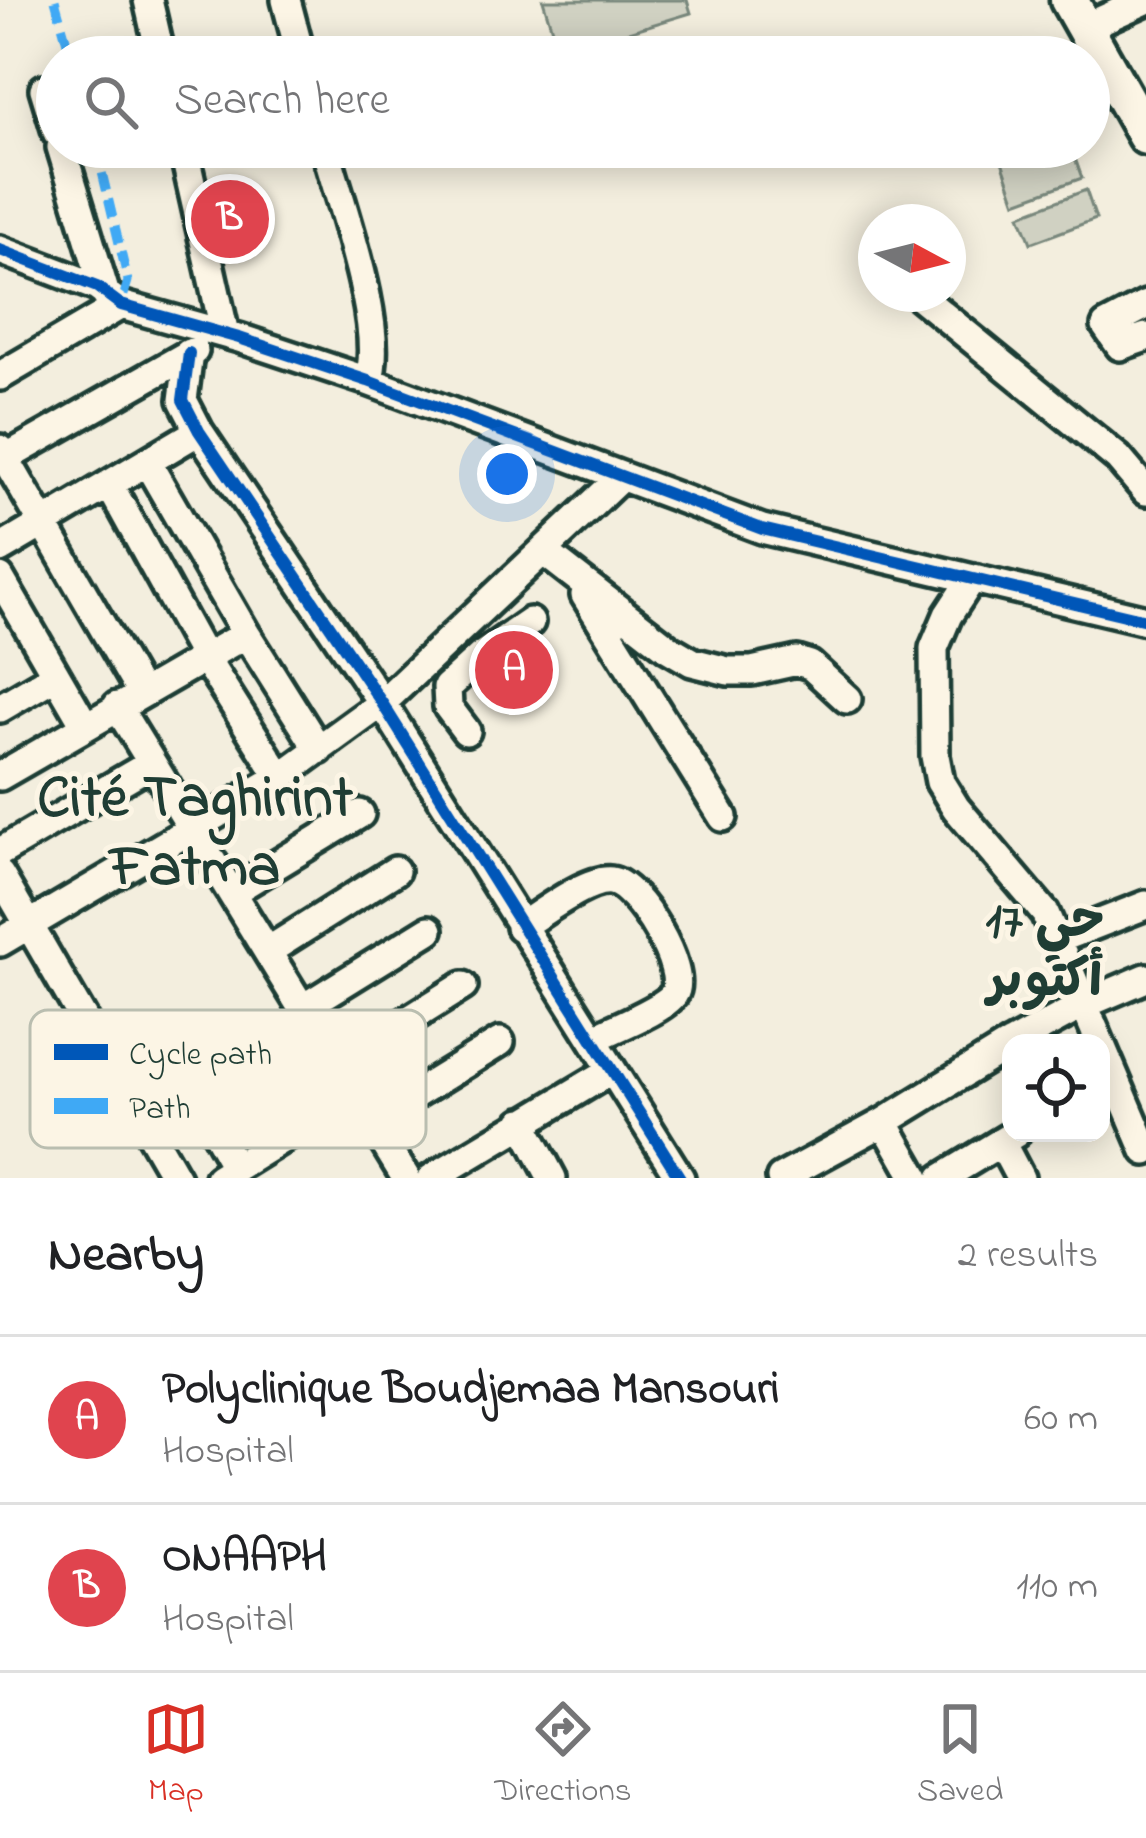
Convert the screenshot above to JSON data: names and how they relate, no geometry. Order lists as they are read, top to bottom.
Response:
{
  "districts": ["Cité Taghirint Fatma", "حي 17 أكتوبر"],
  "legend": ["Cycle path", "Path"],
  "north": "right",
  "page": {
    "search": "Search here",
    "pins": ["B", "A"],
    "heading": ["Nearby", "2 results"],
    "list": [
      {
        "mark": "A",
        "name": "Polyclinique Boudjemaa Mansouri",
        "note": "Hospital",
        "value": "60 m"
      },
      {
        "mark": "B",
        "name": "ONAAPH",
        "note": "Hospital",
        "value": "110 m"
      }
    ],
    "nav": ["Map", "Directions", "Saved"]
  }
}
